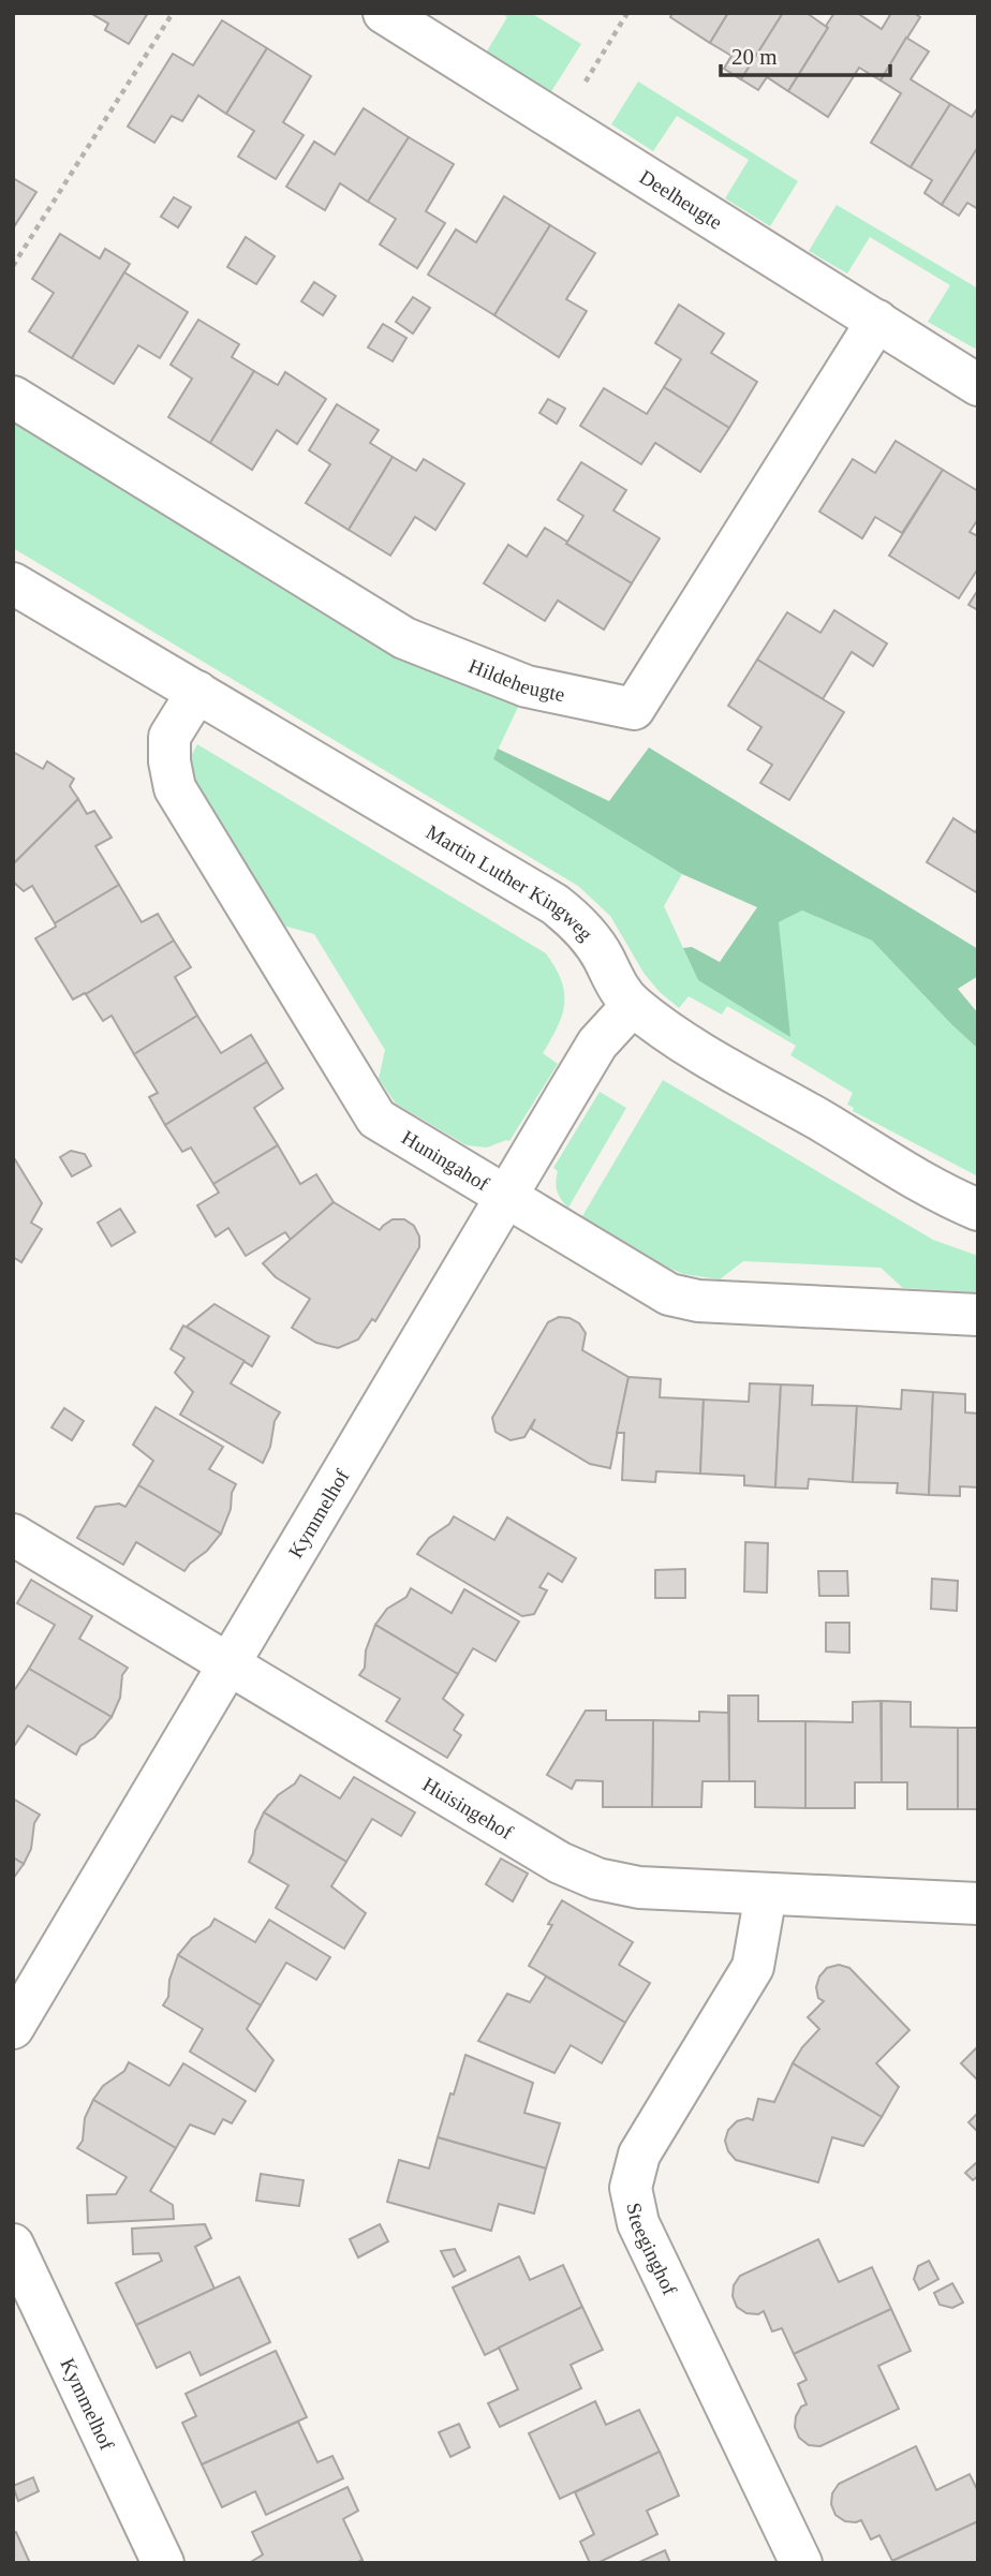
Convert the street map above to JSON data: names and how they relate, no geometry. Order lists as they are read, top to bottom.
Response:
{
  "streets": {
    "street": [
      "Deelheugte",
      "Hildeheugte",
      "Martin Luther Kingweg",
      "Huningahof",
      "Kymmelhof",
      "Huisingehof",
      "Steeginghof"
    ]
  },
  "crossings": [
    ["Deelheugte", "Hildeheugte"],
    ["Martin Luther Kingweg", "Huningahof"],
    ["Martin Luther Kingweg", "Kymmelhof"],
    ["Huningahof", "Kymmelhof"],
    ["Kymmelhof", "Huisingehof"],
    ["Huisingehof", "Steeginghof"]
  ],
  "scale_bar": "20 m"
}
